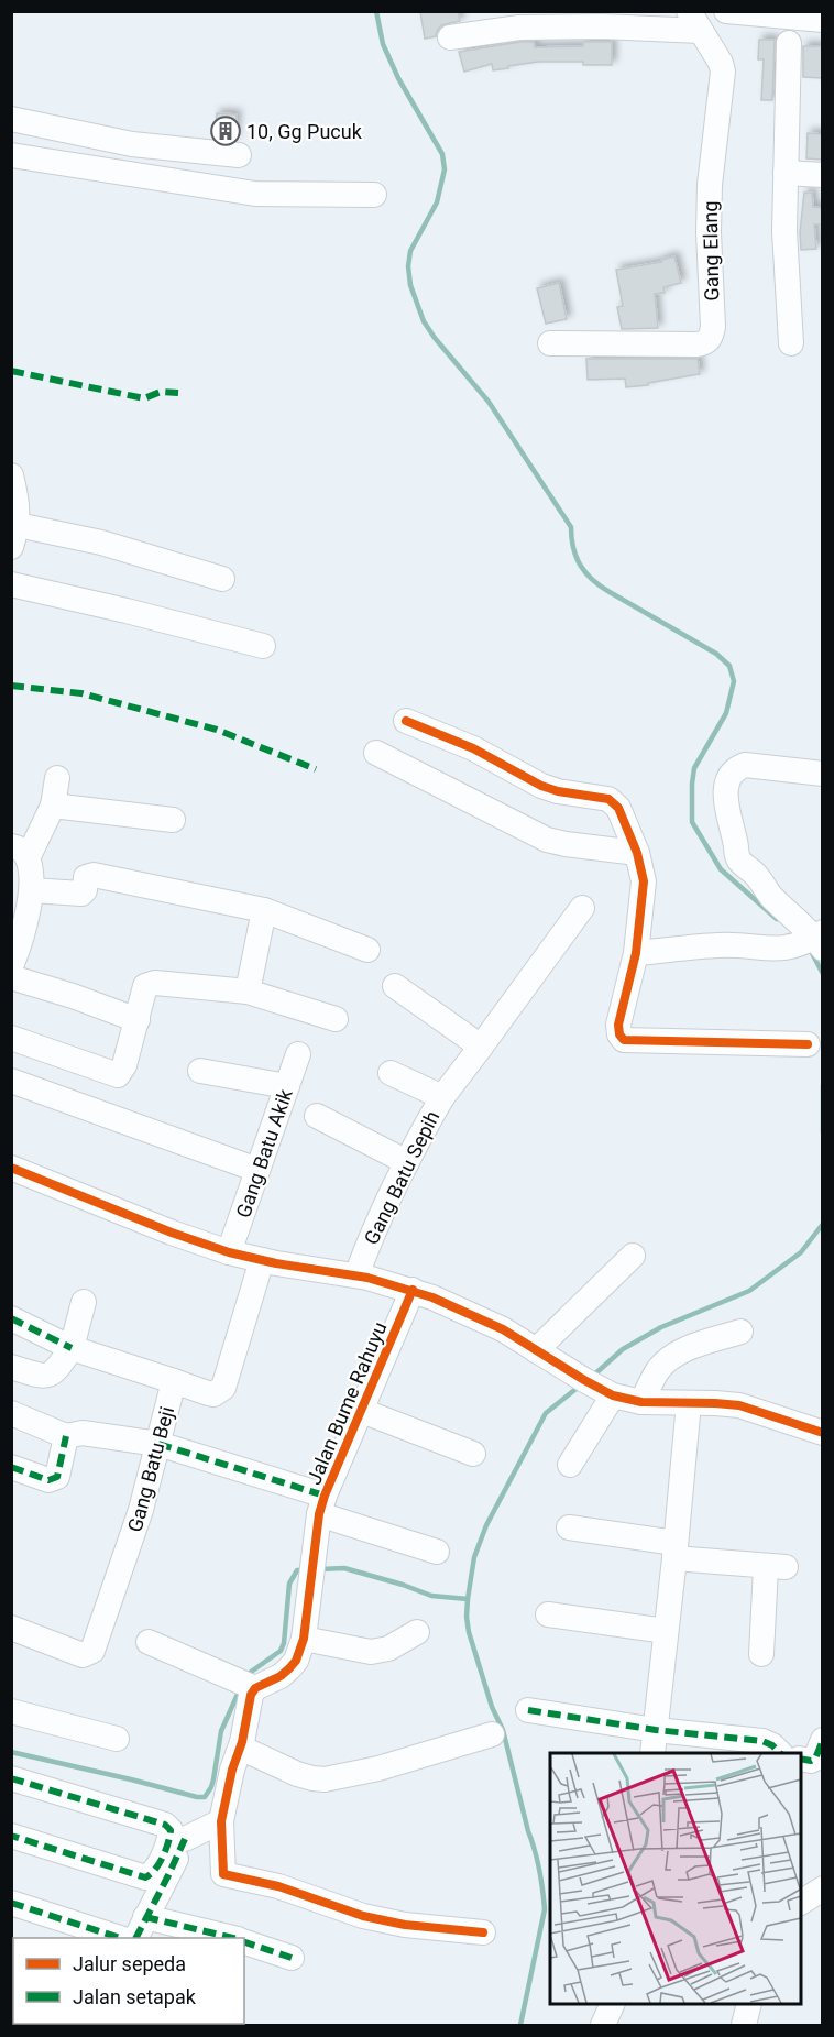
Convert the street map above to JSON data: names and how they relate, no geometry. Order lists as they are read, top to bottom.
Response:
{
  "streets": {
    "street": [
      "Gang Elang",
      "Gang Batu Akik",
      "Gang Batu Sepih",
      "Jalan Bume Rahuyu",
      "Gang Batu Beji"
    ]
  },
  "places": {
    "building": ["10, Gg Pucuk"]
  },
  "legend": ["Jalur sepeda", "Jalan setapak"]
}
